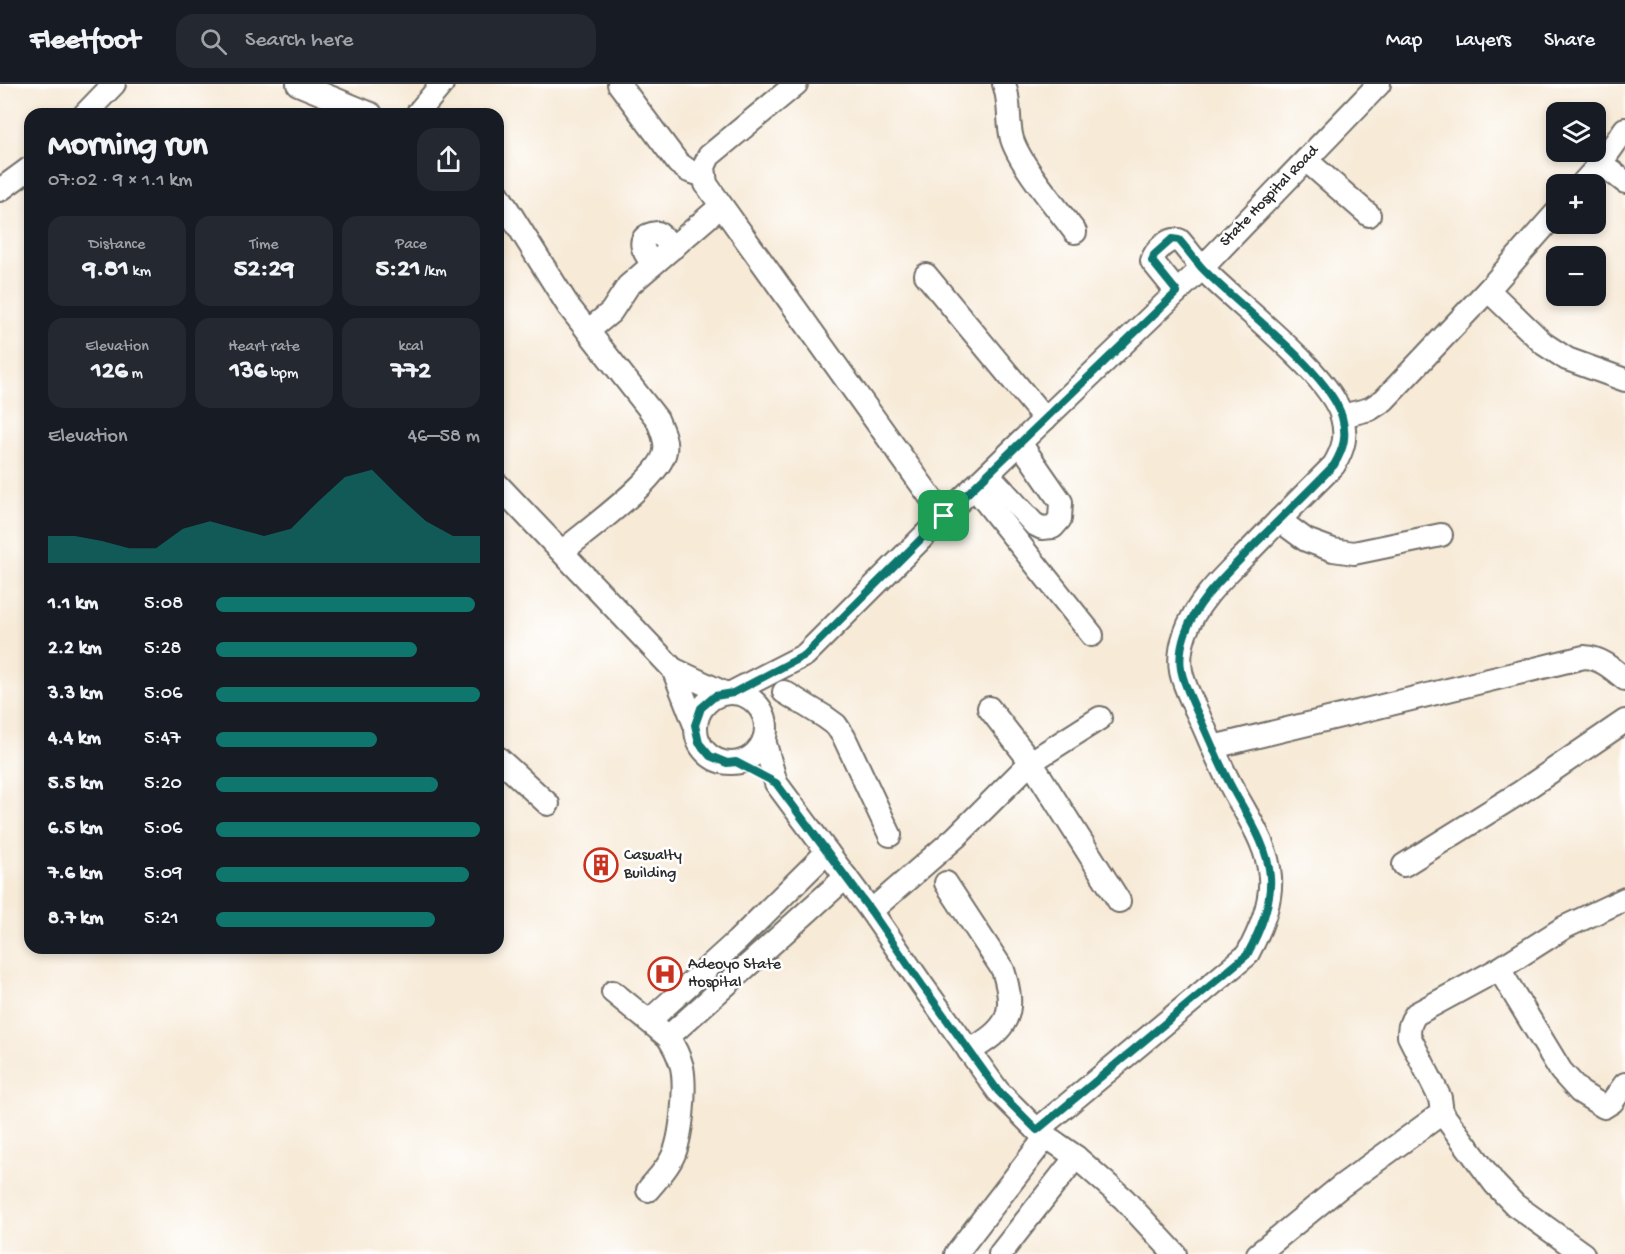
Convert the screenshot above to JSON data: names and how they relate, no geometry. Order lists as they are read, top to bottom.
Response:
{
  "streets": {
    "street": ["State Hospital Road"]
  },
  "places": {
    "building": ["Casualty Building"],
    "hospital": ["Adeoyo State Hospital"]
  },
  "page": {
    "header": "Fleetfoot",
    "search": "Search here",
    "nav": ["Map", "Layers", "Share"],
    "map_buttons": ["+", "−"],
    "heading": ["Morning run", "07:02 · 9 × 1.1 km"],
    "stats": [
      ["Distance", "9.81 km"],
      ["Time", "52:29"],
      ["Pace", "5:21 /km"],
      ["Elevation", "126 m"],
      ["Heart rate", "136 bpm"],
      ["kcal", "772"]
    ],
    "chart": ["Elevation", "46–58 m"],
    "list": [
      {
        "name": "1.1 km",
        "note": "5:08"
      },
      {
        "name": "2.2 km",
        "note": "5:28"
      },
      {
        "name": "3.3 km",
        "note": "5:06"
      },
      {
        "name": "4.4 km",
        "note": "5:47"
      },
      {
        "name": "5.5 km",
        "note": "5:20"
      },
      {
        "name": "6.5 km",
        "note": "5:06"
      },
      {
        "name": "7.6 km",
        "note": "5:09"
      },
      {
        "name": "8.7 km",
        "note": "5:21"
      }
    ]
  }
}
